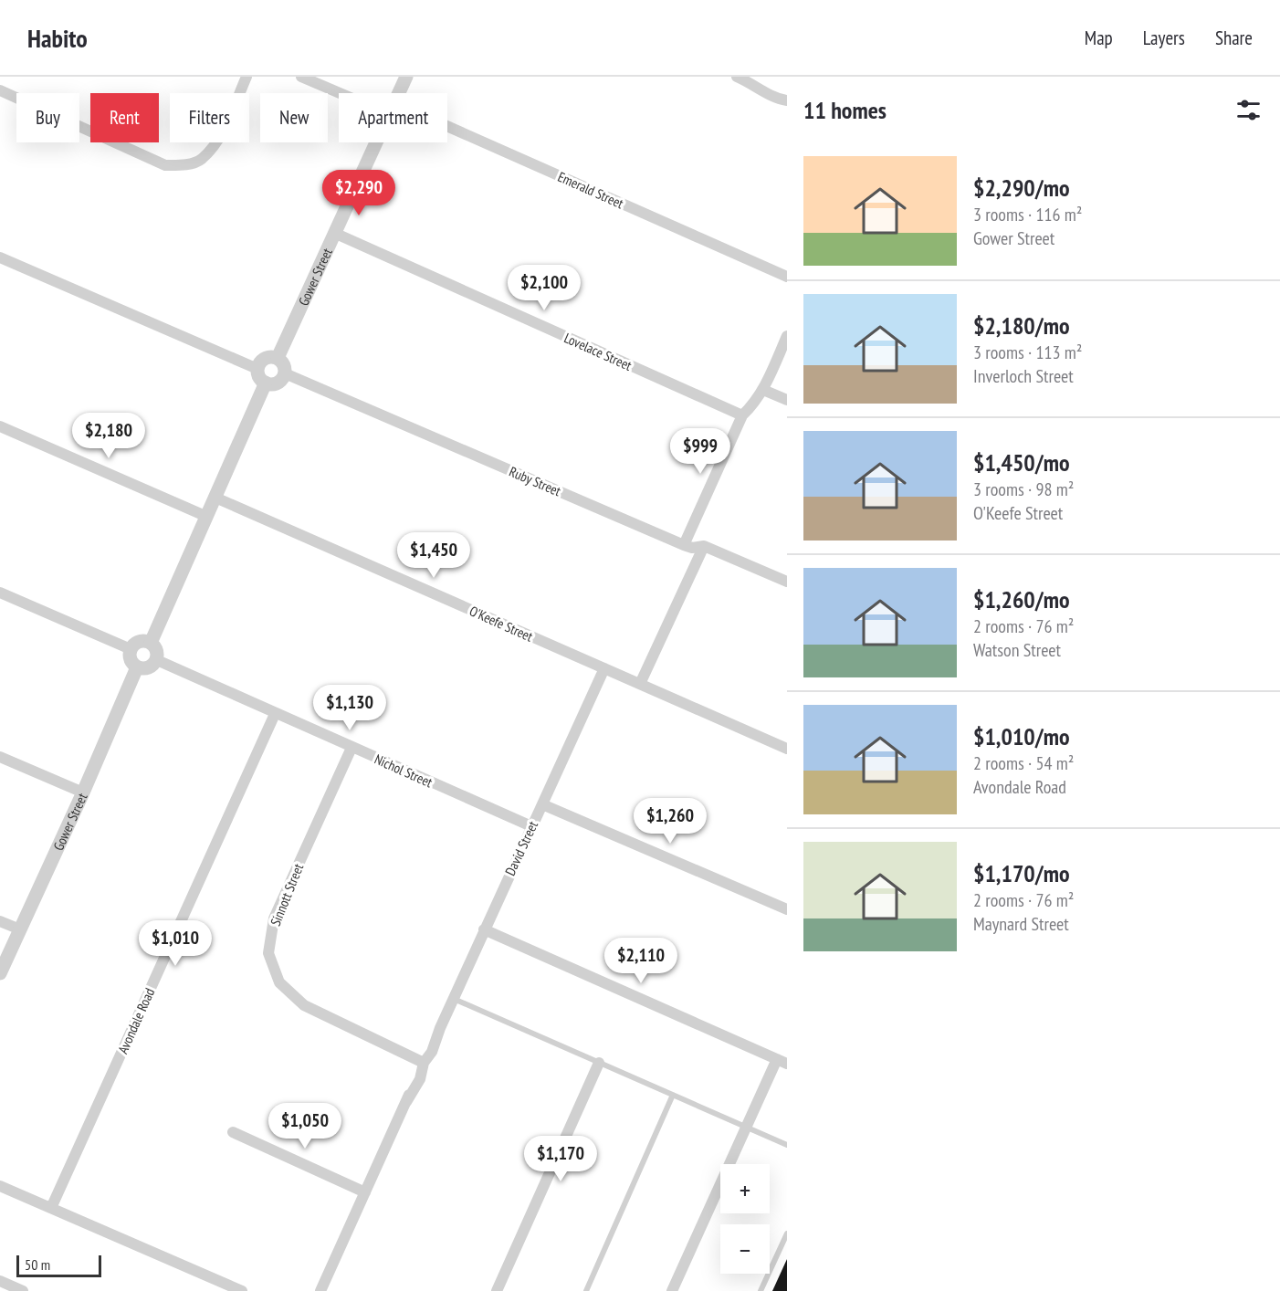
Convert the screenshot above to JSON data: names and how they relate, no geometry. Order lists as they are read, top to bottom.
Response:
{
  "streets": {
    "street": [
      "Emerald Street",
      "Gower Street",
      "Lovelace Street",
      "Ruby Street",
      "O'Keefe Street",
      "Nichol Street",
      "David Street",
      "Sinnott Street",
      "Avondale Road"
    ]
  },
  "crossings": [
    ["Gower Street", "Lovelace Street"],
    ["Gower Street", "Ruby Street"],
    ["Gower Street", "Nichol Street"],
    ["O'Keefe Street", "David Street"],
    ["Nichol Street", "David Street"],
    ["Nichol Street", "Sinnott Street"],
    ["Nichol Street", "Avondale Road"],
    ["David Street", "Sinnott Street"]
  ],
  "scale_bar": "50 m",
  "page": {
    "header": "Habito",
    "nav": ["Map", "Layers", "Share"],
    "heading": "11 homes",
    "chip": [
      "Buy",
      "Rent",
      "Filters",
      "New",
      "Apartment"
    ],
    "list": [
      {
        "name": "$2,290/mo",
        "note": "3 rooms · 116 m² · Gower Street"
      },
      {
        "name": "$2,180/mo",
        "note": "3 rooms · 113 m² · Inverloch Street"
      },
      {
        "name": "$1,450/mo",
        "note": "3 rooms · 98 m² · O'Keefe Street"
      },
      {
        "name": "$1,260/mo",
        "note": "2 rooms · 76 m² · Watson Street"
      },
      {
        "name": "$1,010/mo",
        "note": "2 rooms · 54 m² · Avondale Road"
      },
      {
        "name": "$1,170/mo",
        "note": "2 rooms · 76 m² · Maynard Street"
      }
    ],
    "price": [
      "$2,290",
      "$2,100",
      "$2,180",
      "$999",
      "$1,450",
      "$1,130",
      "$1,260",
      "$1,010",
      "$2,110",
      "$1,050",
      "$1,170"
    ],
    "map_buttons": ["+", "−"],
    "scale": "50 m"
  }
}
